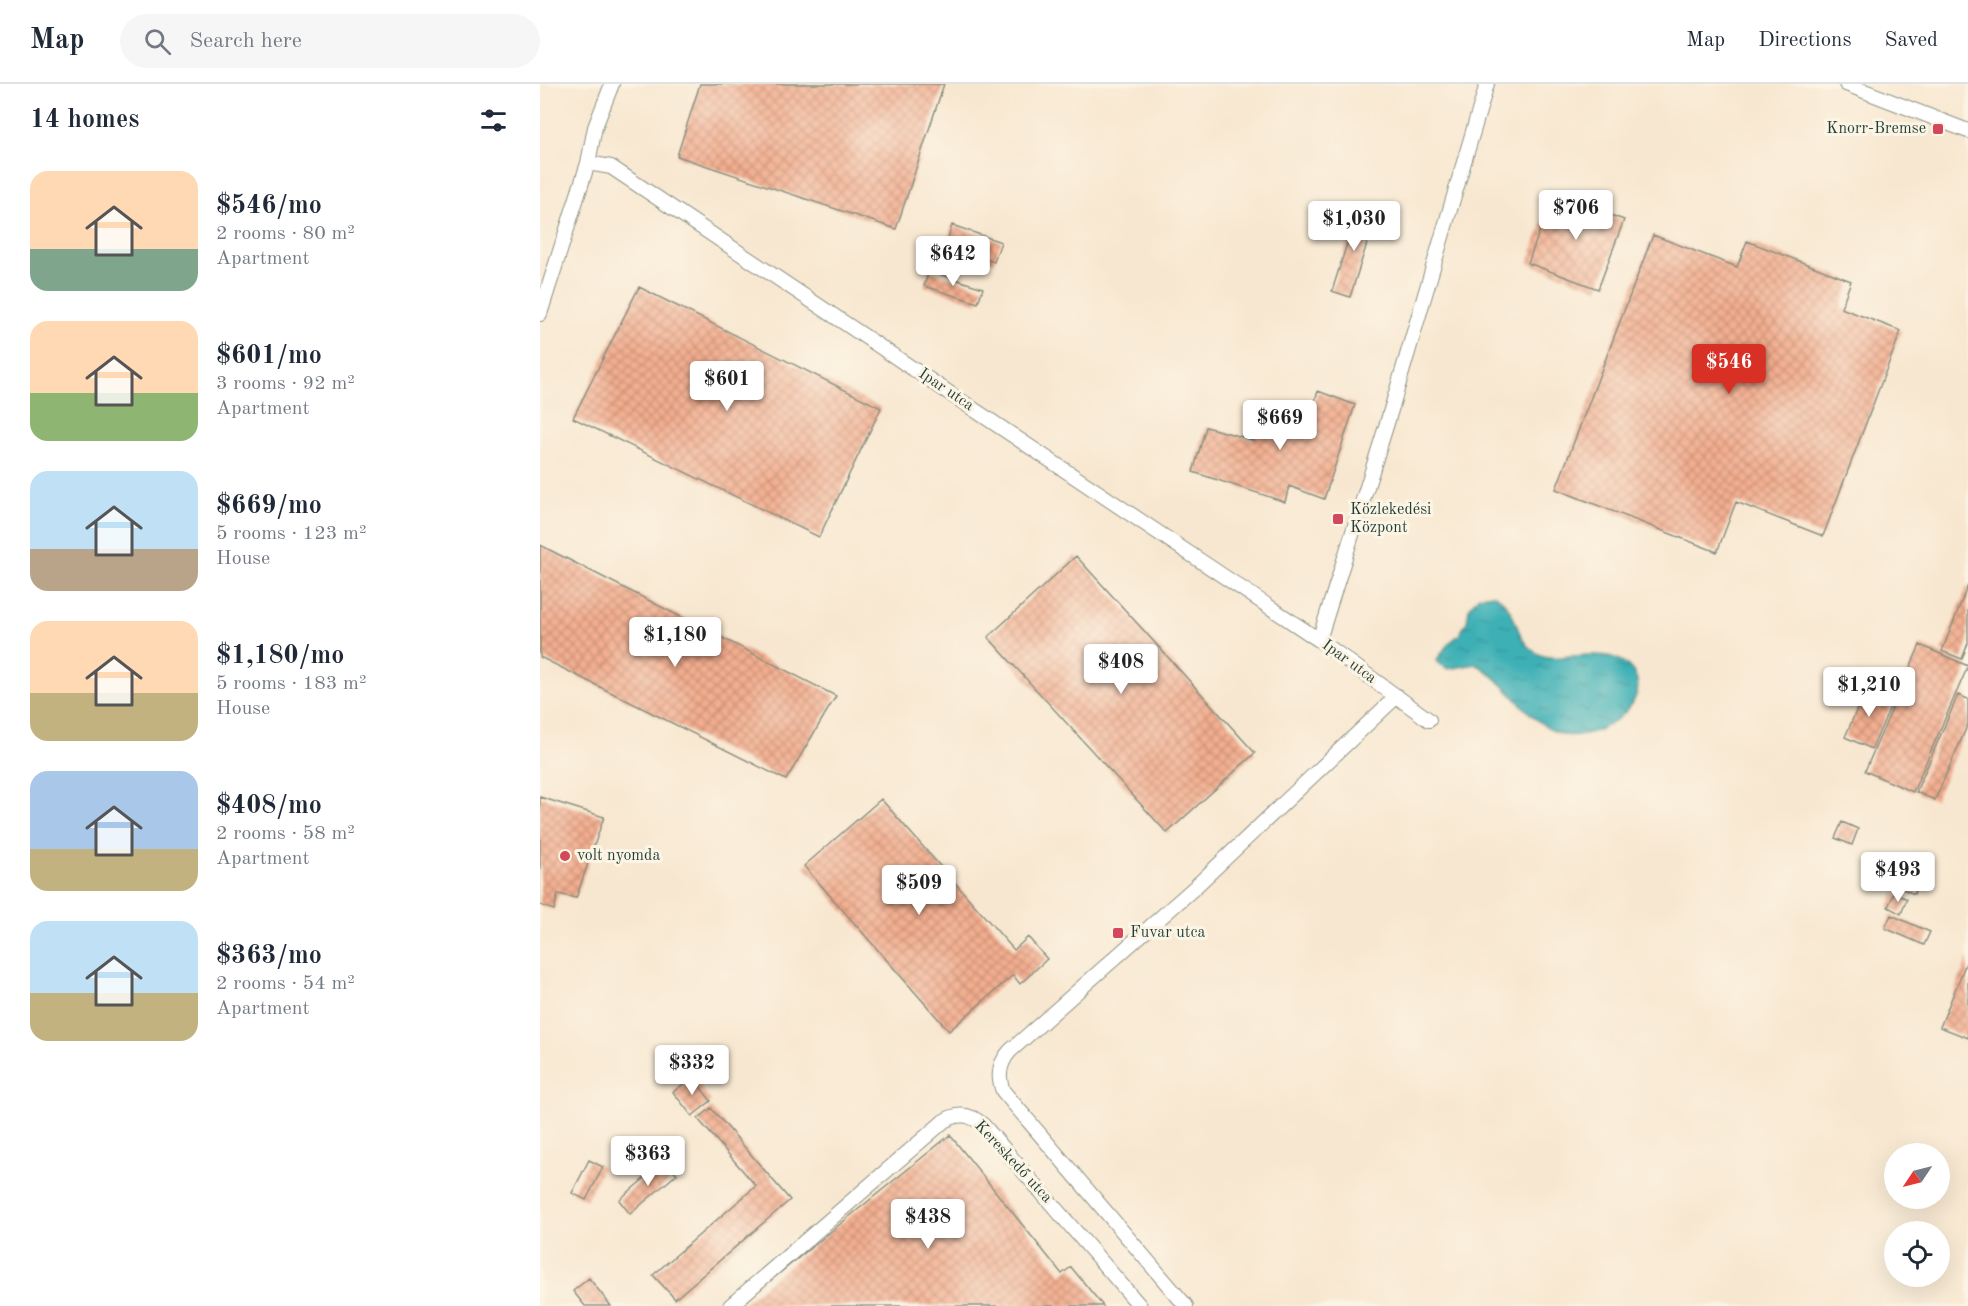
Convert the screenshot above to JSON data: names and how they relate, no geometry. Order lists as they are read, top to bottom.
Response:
{
  "streets": {
    "street": ["Ipar utca", "Kereskedő utca"]
  },
  "places": {
    "transit": ["Knorr-Bremse", "Közlekedési Központ", "Fuvar utca"],
    "other": ["volt nyomda"]
  },
  "north": "bottom left",
  "page": {
    "header": "Map",
    "search": "Search here",
    "nav": ["Map", "Directions", "Saved"],
    "heading": "14 homes",
    "list": [
      {
        "name": "$546/mo",
        "note": "2 rooms · 80 m² · Apartment"
      },
      {
        "name": "$601/mo",
        "note": "3 rooms · 92 m² · Apartment"
      },
      {
        "name": "$669/mo",
        "note": "5 rooms · 123 m² · House"
      },
      {
        "name": "$1,180/mo",
        "note": "5 rooms · 183 m² · House"
      },
      {
        "name": "$408/mo",
        "note": "2 rooms · 58 m² · Apartment"
      },
      {
        "name": "$363/mo",
        "note": "2 rooms · 54 m² · Apartment"
      }
    ],
    "price": [
      "$706",
      "$1,030",
      "$642",
      "$546",
      "$601",
      "$669",
      "$1,180",
      "$408",
      "$1,210",
      "$493",
      "$509",
      "$332",
      "$363",
      "$438"
    ]
  }
}
